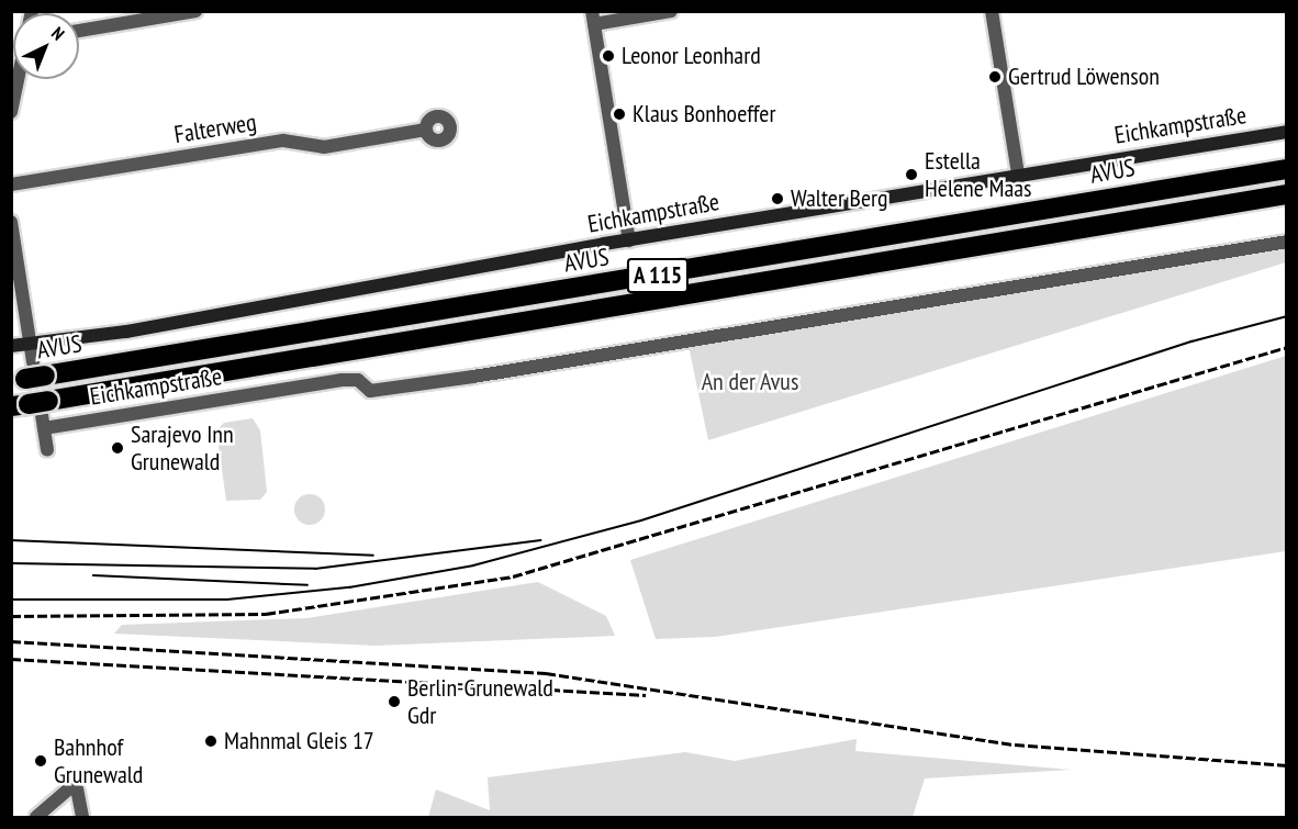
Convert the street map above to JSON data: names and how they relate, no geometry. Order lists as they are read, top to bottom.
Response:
{
  "streets": {
    "highway": ["AVUS", "A 115"],
    "street": ["Eichkampstraße", "Falterweg"]
  },
  "crossings": [
    ["Eichkampstraße", "AVUS"]
  ],
  "parks": ["An der Avus"],
  "places": [
    "Leonor Leonhard",
    "Gertrud Löwenson",
    "Klaus Bonhoeffer",
    "Estella Helene Maas",
    "Walter Berg",
    "Sarajevo Inn Grunewald",
    "Berlin-Grunewald Gdr",
    "Mahnmal Gleis 17",
    "Bahnhof Grunewald"
  ],
  "north": "top right"
}
